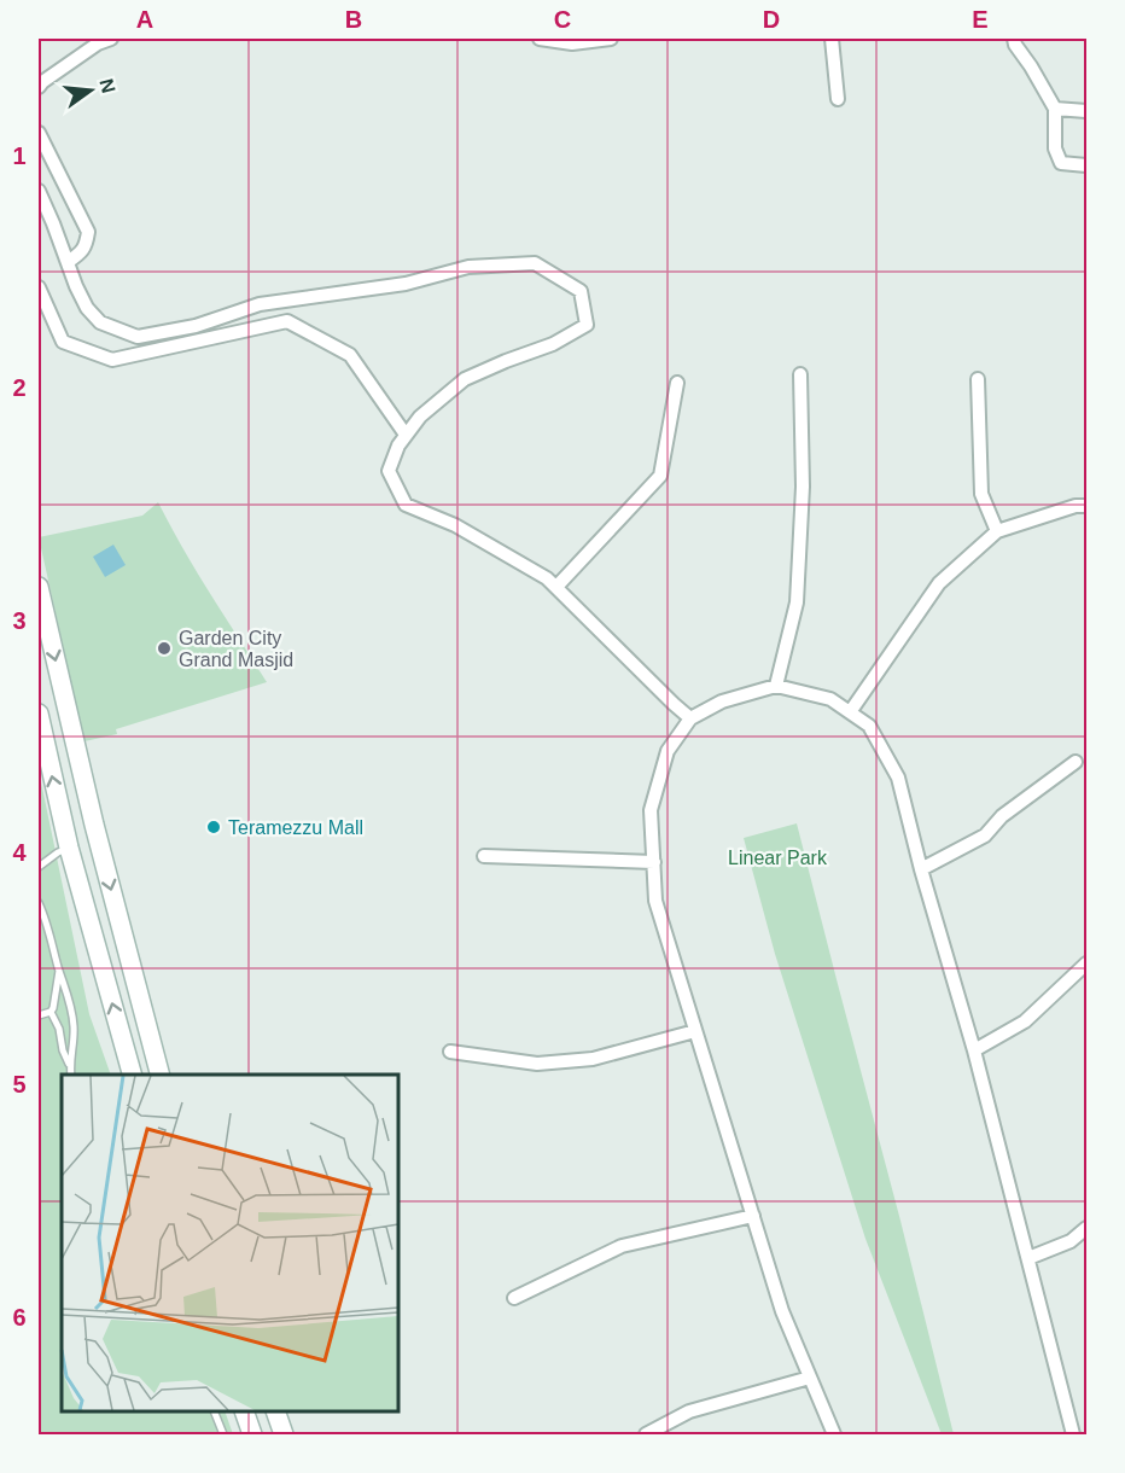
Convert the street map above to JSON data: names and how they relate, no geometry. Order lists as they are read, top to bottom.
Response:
{
  "parks": ["Linear Park"],
  "places": ["Garden City Grand Masjid", "Teramezzu Mall"],
  "north": "right",
  "grid": {
    "columns": [
      "A",
      "B",
      "C",
      "D",
      "E"
    ],
    "rows": [
      "1",
      "2",
      "3",
      "4",
      "5",
      "6"
    ]
  }
}
